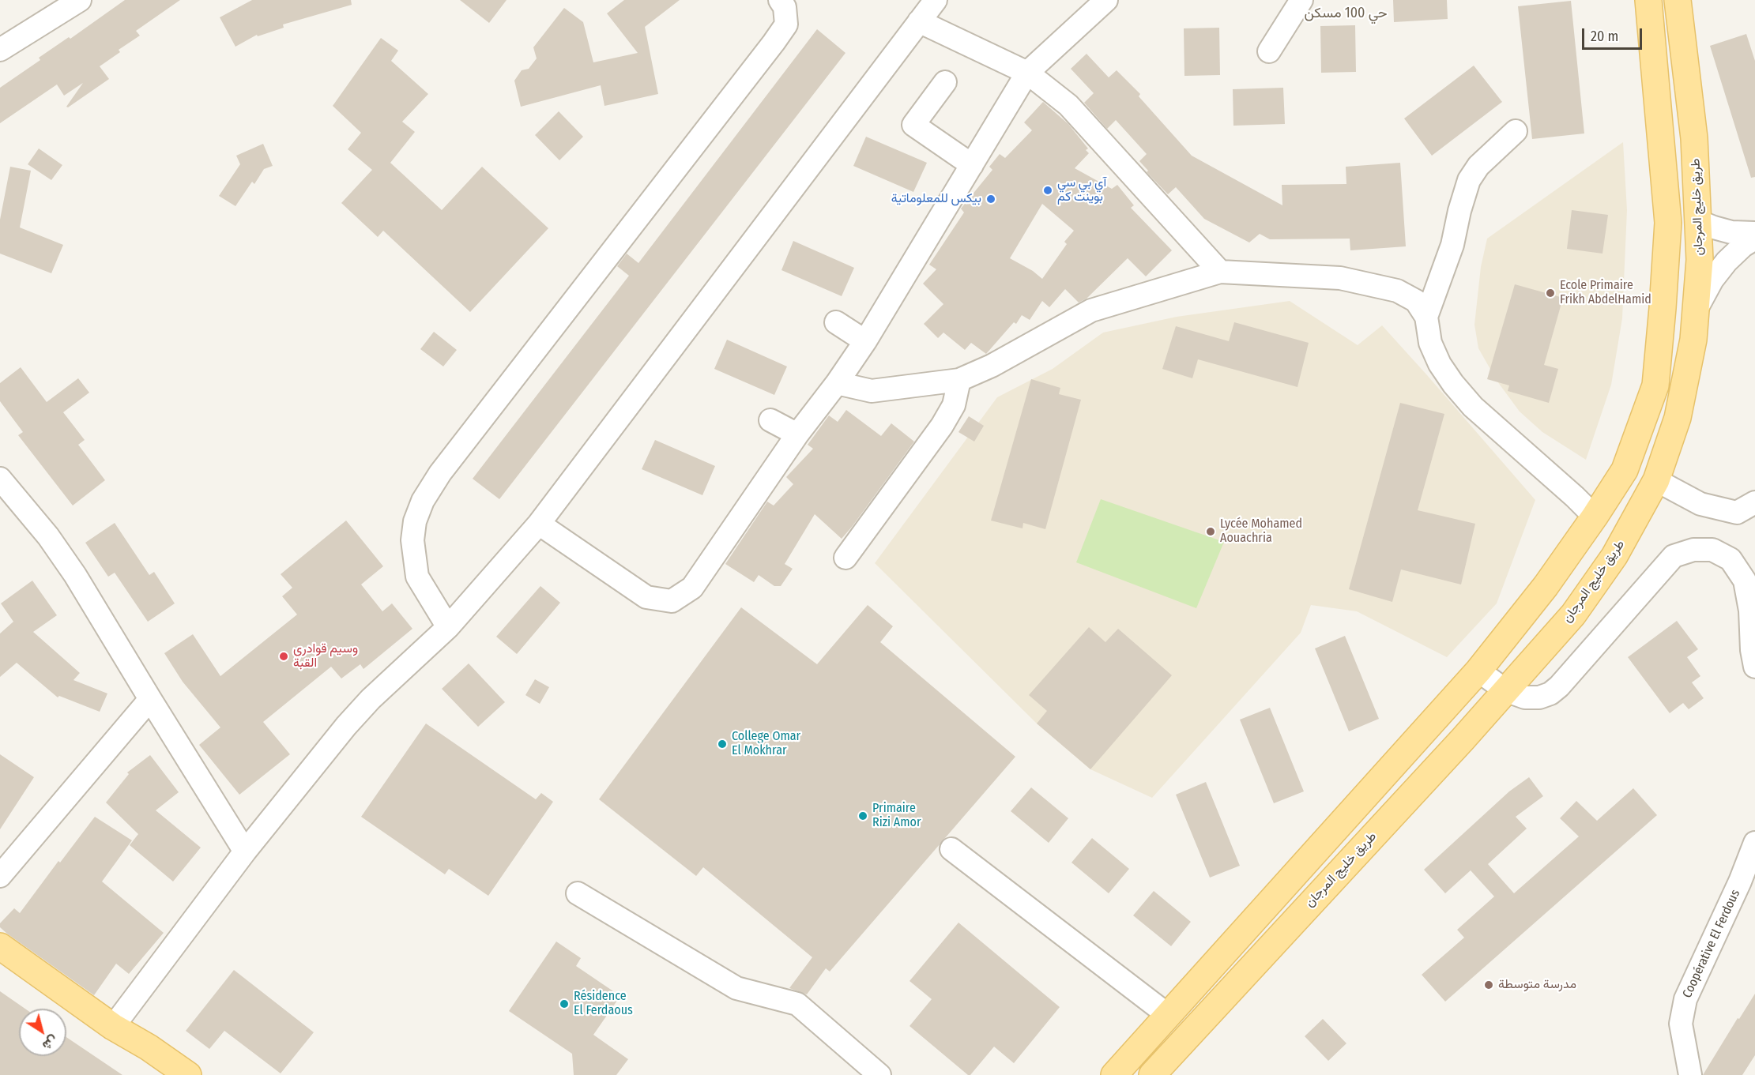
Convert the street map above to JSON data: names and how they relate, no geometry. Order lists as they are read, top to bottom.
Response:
{
  "streets": {
    "main road": ["طريق خليج المرجان"],
    "street": ["Coopérative El Ferdous"]
  },
  "districts": ["حي 100 مسكن"],
  "places": [
    "آي بي سي بوينت كم",
    "بيكس للمعلوماتية",
    "Ecole Primaire Frikh AbdelHamid",
    "Lycée Mohamed Aouachria",
    "وسيم قوادري القبة",
    "College Omar El Mokhrar",
    "Primaire Rizi Amor",
    "مدرسة متوسطة",
    "Résidence El Ferdaous"
  ],
  "scale_bar": "20 m",
  "north": "bottom right"
}
